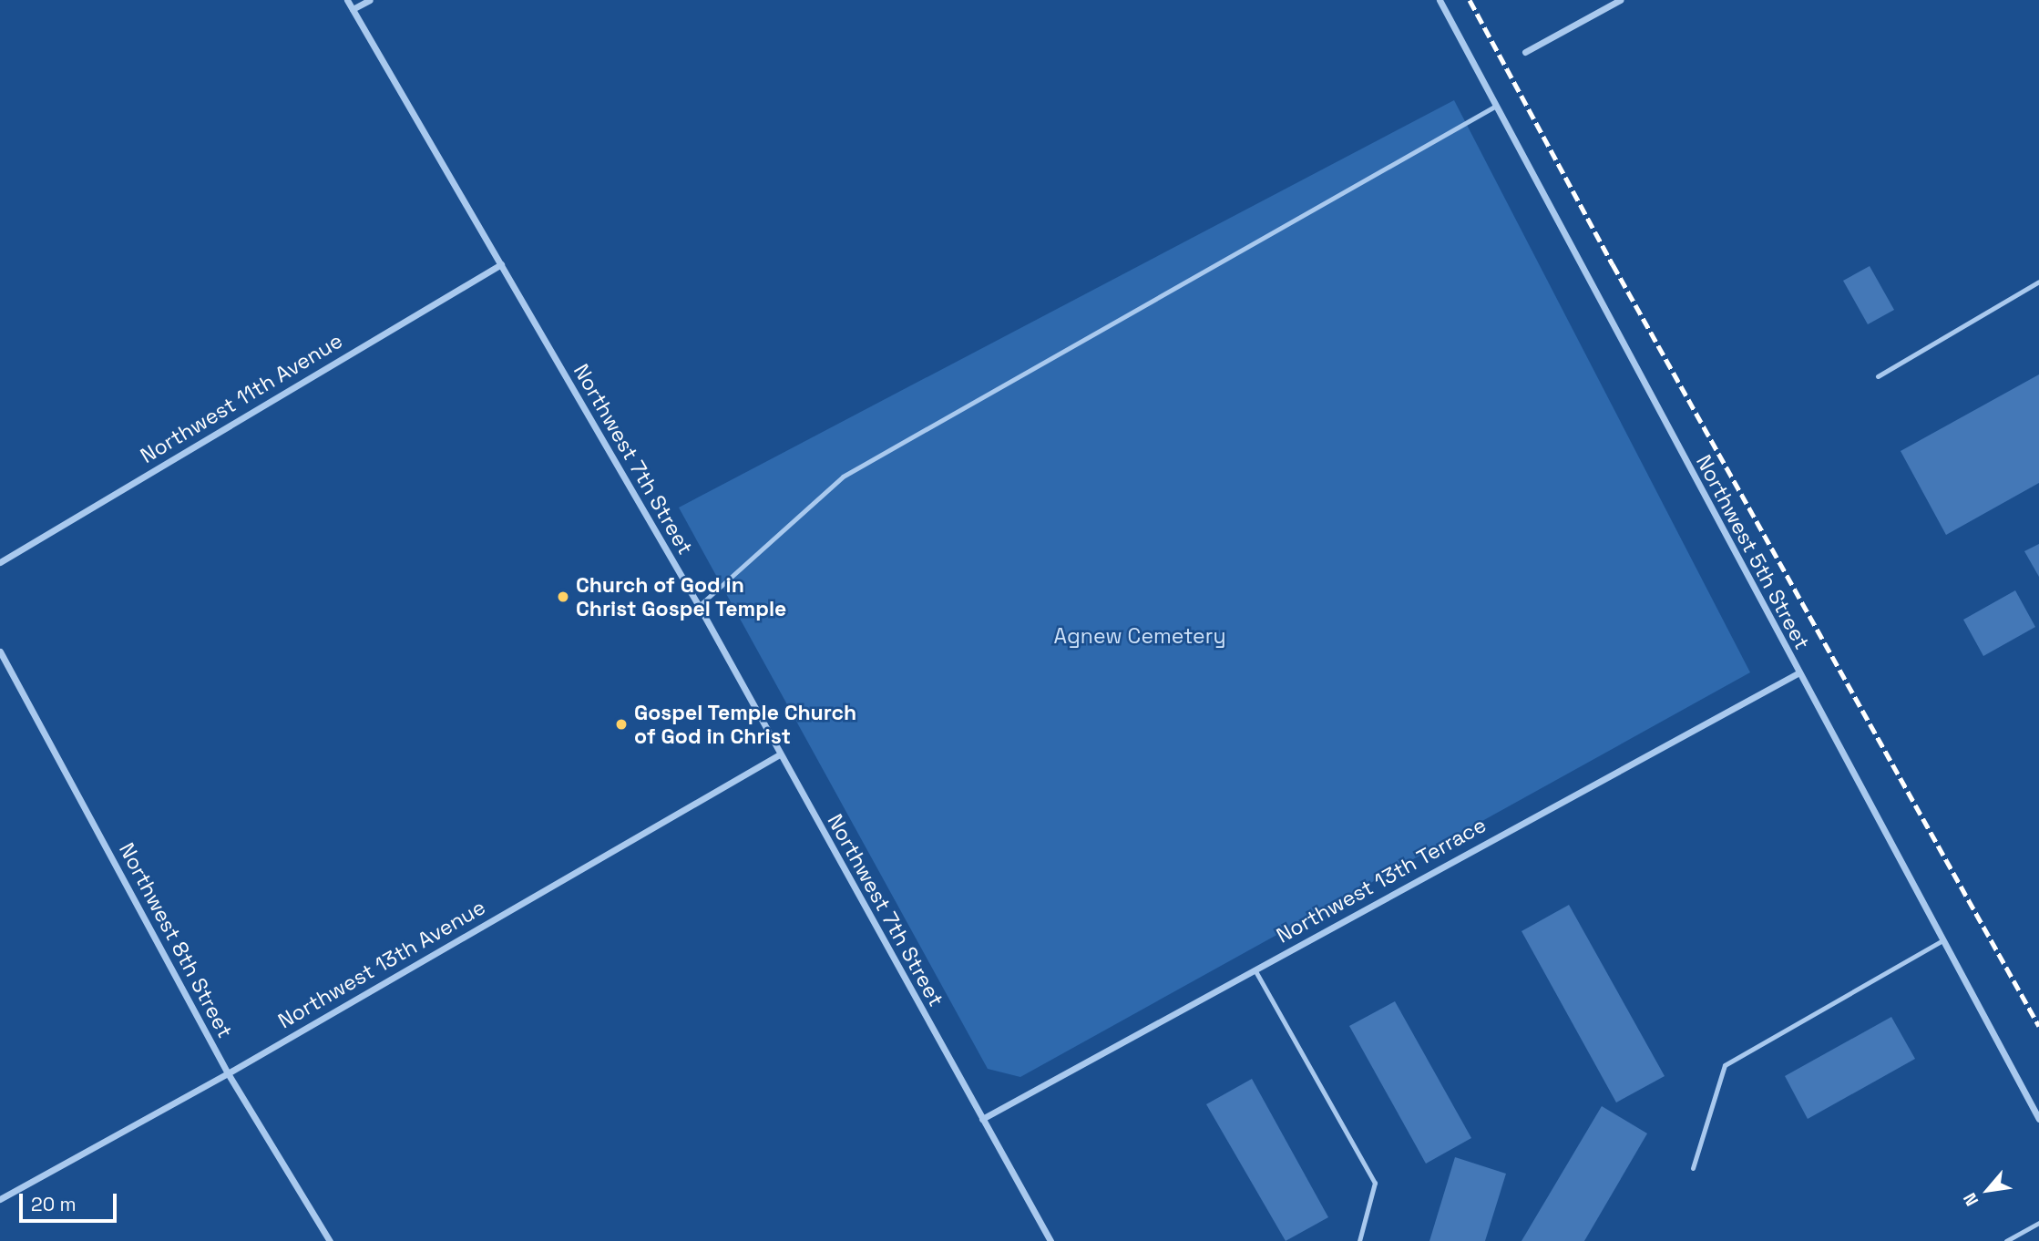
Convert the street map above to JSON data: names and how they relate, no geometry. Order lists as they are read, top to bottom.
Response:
{
  "streets": {
    "street": [
      "Northwest 11th Avenue",
      "Northwest 7th Street",
      "Northwest 5th Street",
      "Northwest 13th Terrace",
      "Northwest 8th Street",
      "Northwest 13th Avenue"
    ]
  },
  "crossings": [
    ["Northwest 11th Avenue", "Northwest 7th Street"],
    ["Northwest 7th Street", "Northwest 13th Terrace"],
    ["Northwest 7th Street", "Northwest 13th Avenue"],
    ["Northwest 5th Street", "Northwest 13th Terrace"],
    ["Northwest 8th Street", "Northwest 13th Avenue"]
  ],
  "parks": ["Agnew Cemetery"],
  "places": ["Church of God in Christ Gospel Temple", "Gospel Temple Church of God in Christ"],
  "scale_bar": "20 m",
  "north": "bottom left"
}
